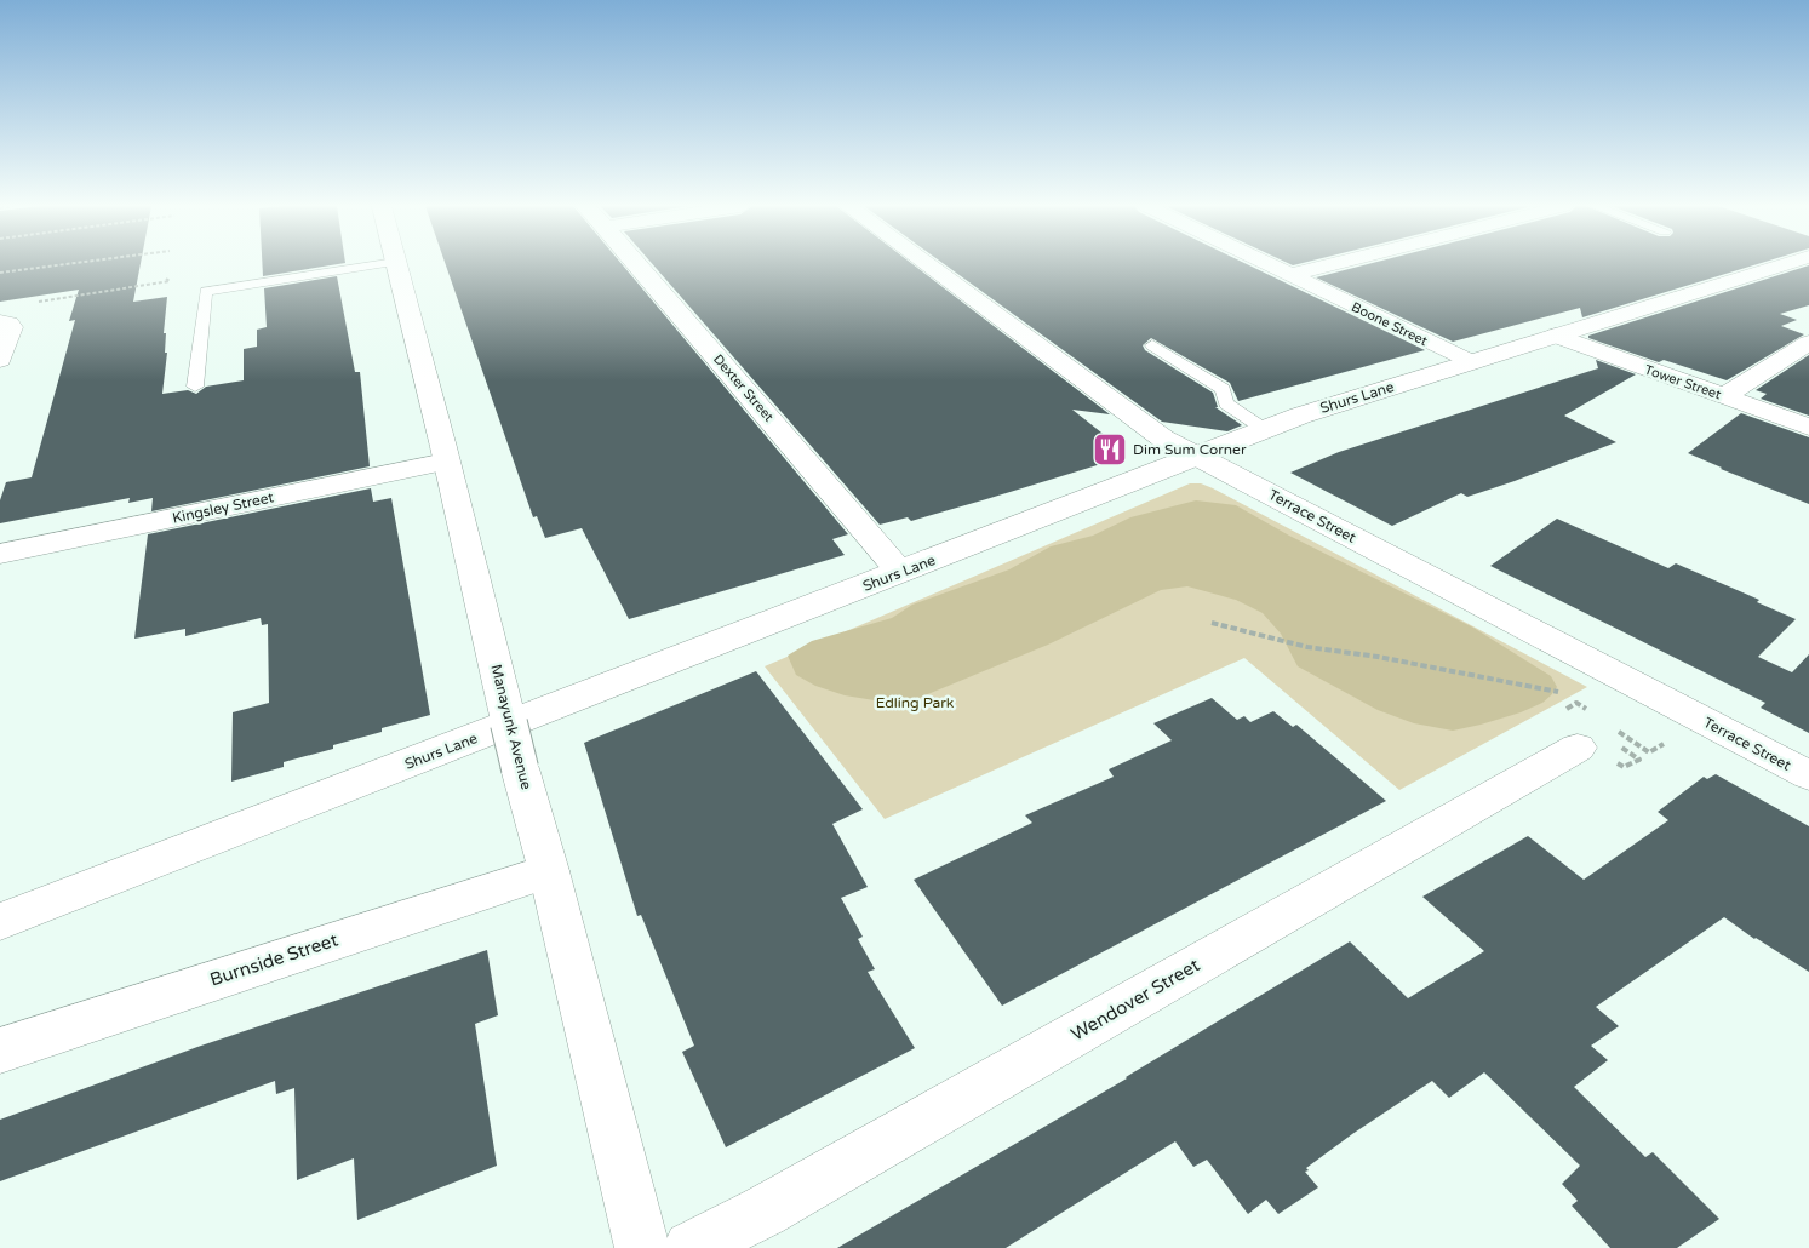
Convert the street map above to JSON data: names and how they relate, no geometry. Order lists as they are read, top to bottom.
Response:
{
  "streets": {
    "street": [
      "Boone Street",
      "Tower Street",
      "Dexter Street",
      "Shurs Lane",
      "Kingsley Street",
      "Terrace Street",
      "Manayunk Avenue",
      "Burnside Street",
      "Wendover Street"
    ]
  },
  "crossings": [
    ["Boone Street", "Shurs Lane"],
    ["Tower Street", "Shurs Lane"],
    ["Dexter Street", "Shurs Lane"],
    ["Shurs Lane", "Terrace Street"],
    ["Kingsley Street", "Manayunk Avenue"],
    ["Manayunk Avenue", "Burnside Street"]
  ],
  "parks": ["Edling Park"],
  "places": {
    "restaurant": ["Dim Sum Corner"]
  }
}
